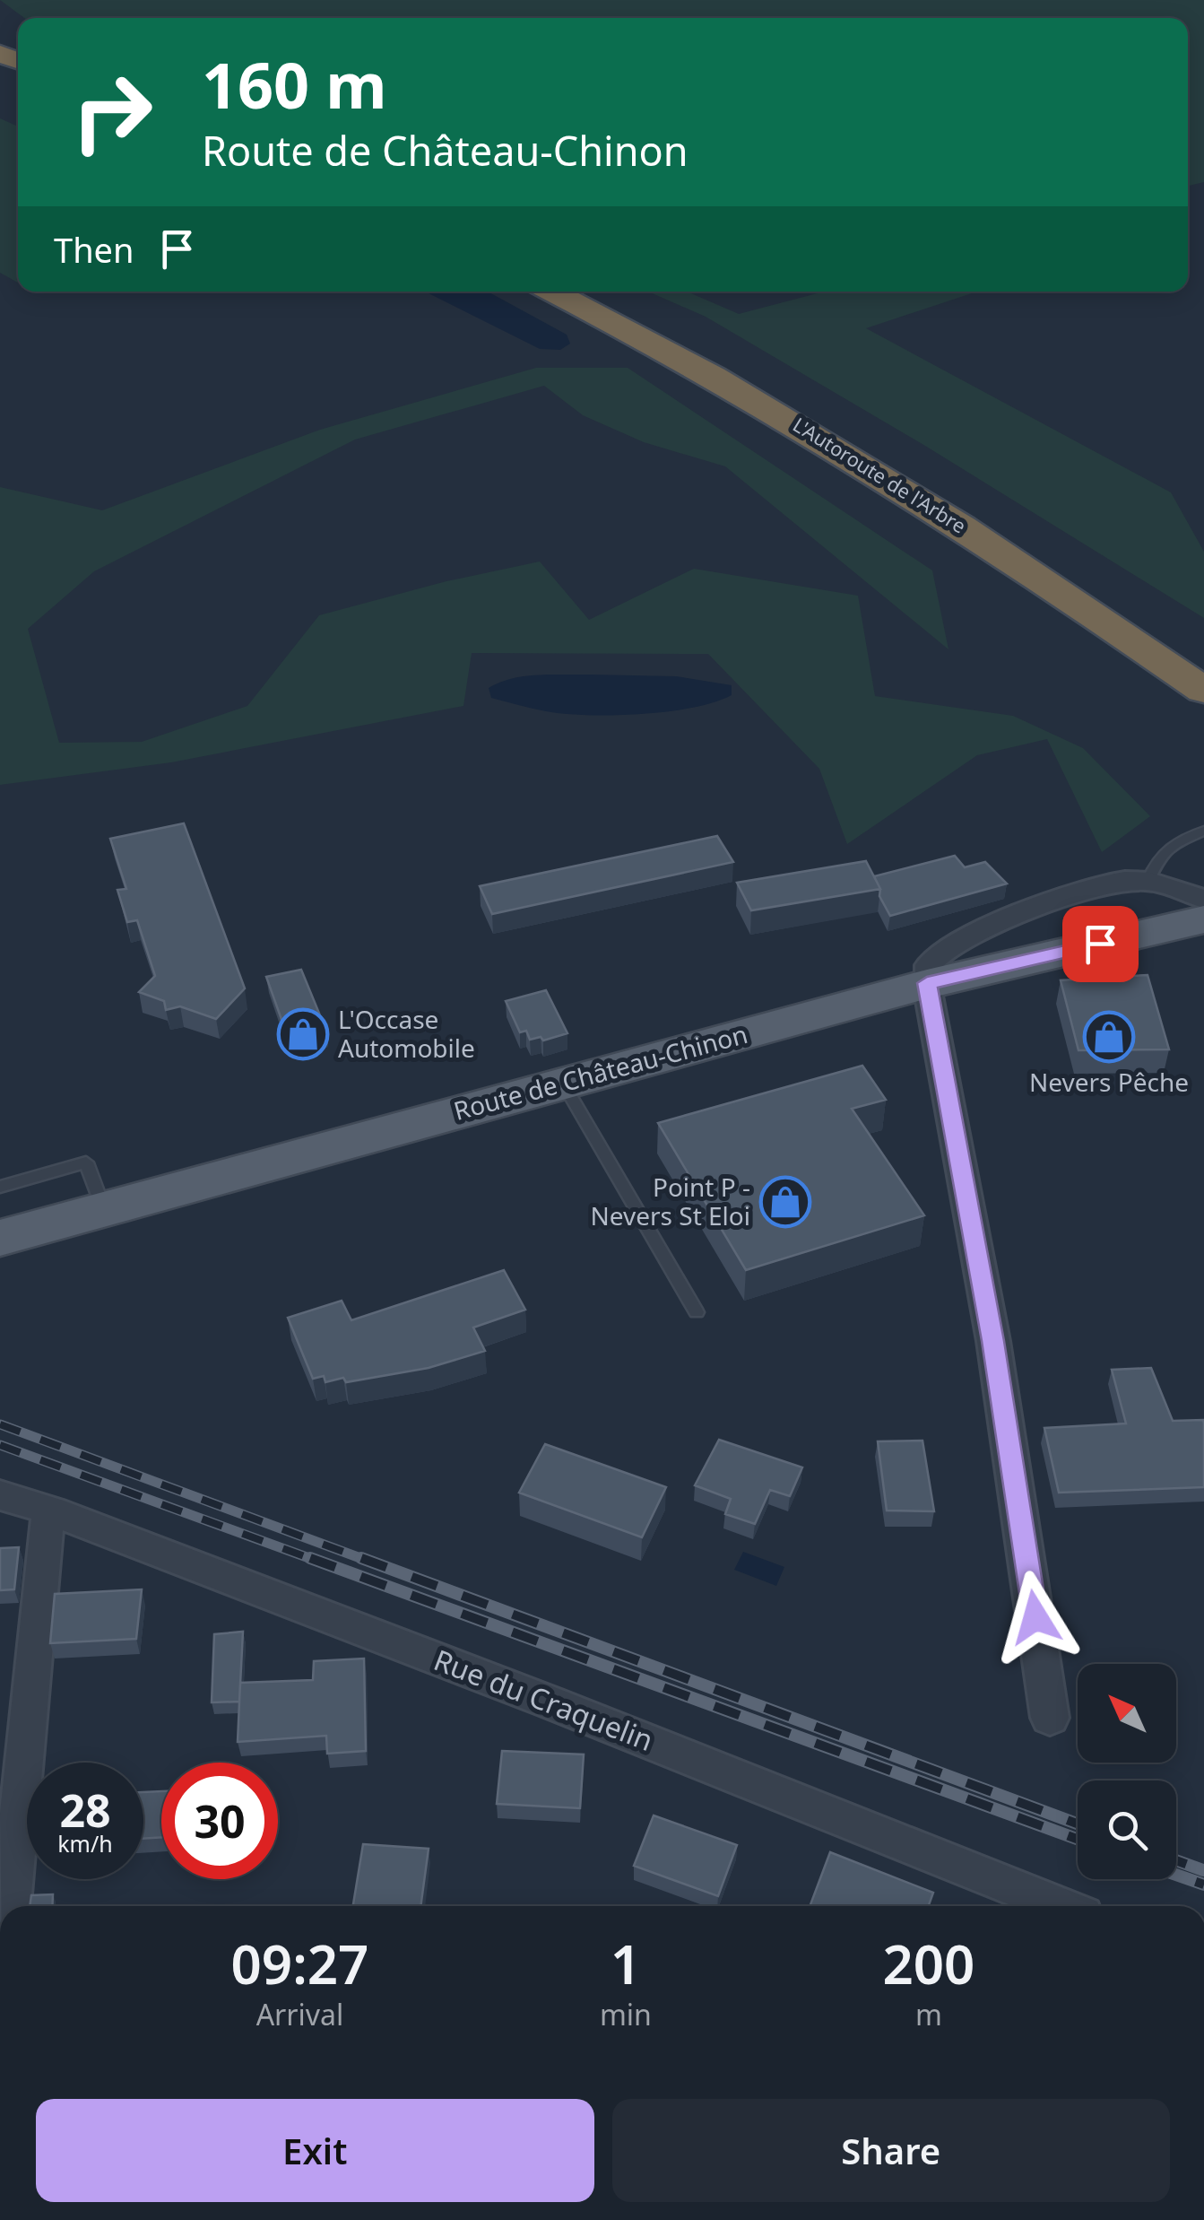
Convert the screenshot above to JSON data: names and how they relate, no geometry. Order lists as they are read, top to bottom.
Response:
{
  "streets": {
    "highway": ["L'Autoroute de l'Arbre"],
    "main road": ["Route de Château-Chinon"],
    "street": ["Rue du Craquelin"]
  },
  "places": {
    "shop": ["L'Occase Automobile", "Nevers Pêche", "Point P - Nevers St Eloi"]
  },
  "north": "top left",
  "page": {
    "turn": ["160 m", "Route de Château-Chinon"],
    "then": "Then",
    "speed": "28 km/h",
    "limit": "30",
    "eta": [
      "09:27",
      "Arrival",
      "1",
      "min",
      "200",
      "m"
    ],
    "buttons": ["Exit", "Share"]
  }
}
